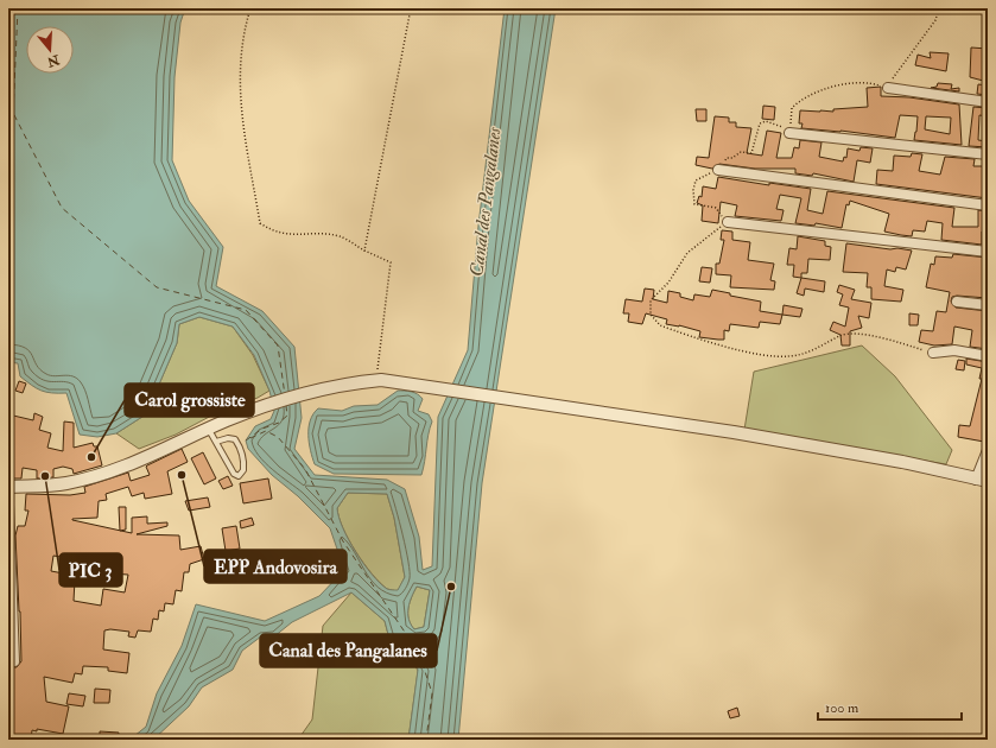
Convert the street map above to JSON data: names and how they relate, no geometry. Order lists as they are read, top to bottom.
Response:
{
  "water": ["Canal des Pangalanes"],
  "places": [
    "Carol grossiste",
    "EPP Andovosira",
    "PIC 3",
    "Canal des Pangalanes"
  ],
  "scale_bar": "100 m",
  "north": "bottom"
}
